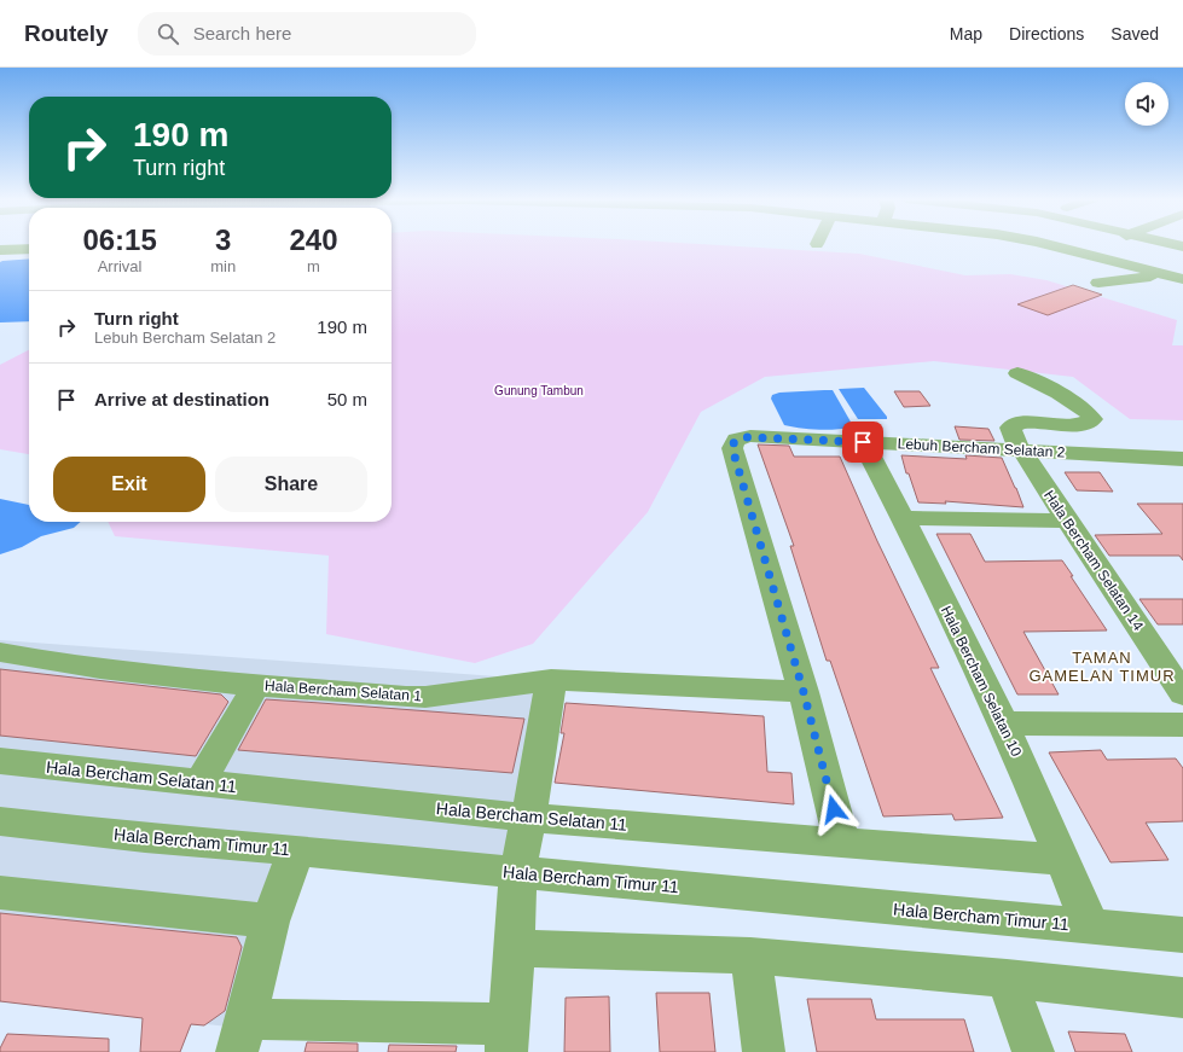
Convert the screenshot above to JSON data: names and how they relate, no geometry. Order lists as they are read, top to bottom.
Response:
{
  "streets": {
    "street": [
      "Lebuh Bercham Selatan 2",
      "Hala Bercham Selatan 14",
      "Hala Bercham Selatan 10",
      "Hala Bercham Selatan 1",
      "Hala Bercham Selatan 11",
      "Hala Bercham Timur 11"
    ]
  },
  "crossings": [
    ["Lebuh Bercham Selatan 2", "Hala Bercham Selatan 14"],
    ["Lebuh Bercham Selatan 2", "Hala Bercham Selatan 10"],
    ["Lebuh Bercham Selatan 2", "Hala Bercham Selatan 1"],
    ["Hala Bercham Selatan 10", "Hala Bercham Selatan 11"],
    ["Hala Bercham Selatan 10", "Hala Bercham Timur 11"]
  ],
  "districts": ["TAMAN GAMELAN TIMUR"],
  "parks": ["Gunung Tambun"],
  "page": {
    "header": "Routely",
    "search": "Search here",
    "nav": ["Map", "Directions", "Saved"],
    "turn": ["190 m", "Turn right"],
    "eta": [
      "06:15",
      "Arrival",
      "3",
      "min",
      "240",
      "m"
    ],
    "list": [
      {
        "name": "Turn right",
        "note": "Lebuh Bercham Selatan 2",
        "value": "190 m"
      },
      {
        "name": "Arrive at destination",
        "value": "50 m"
      }
    ],
    "buttons": ["Exit", "Share"]
  }
}
